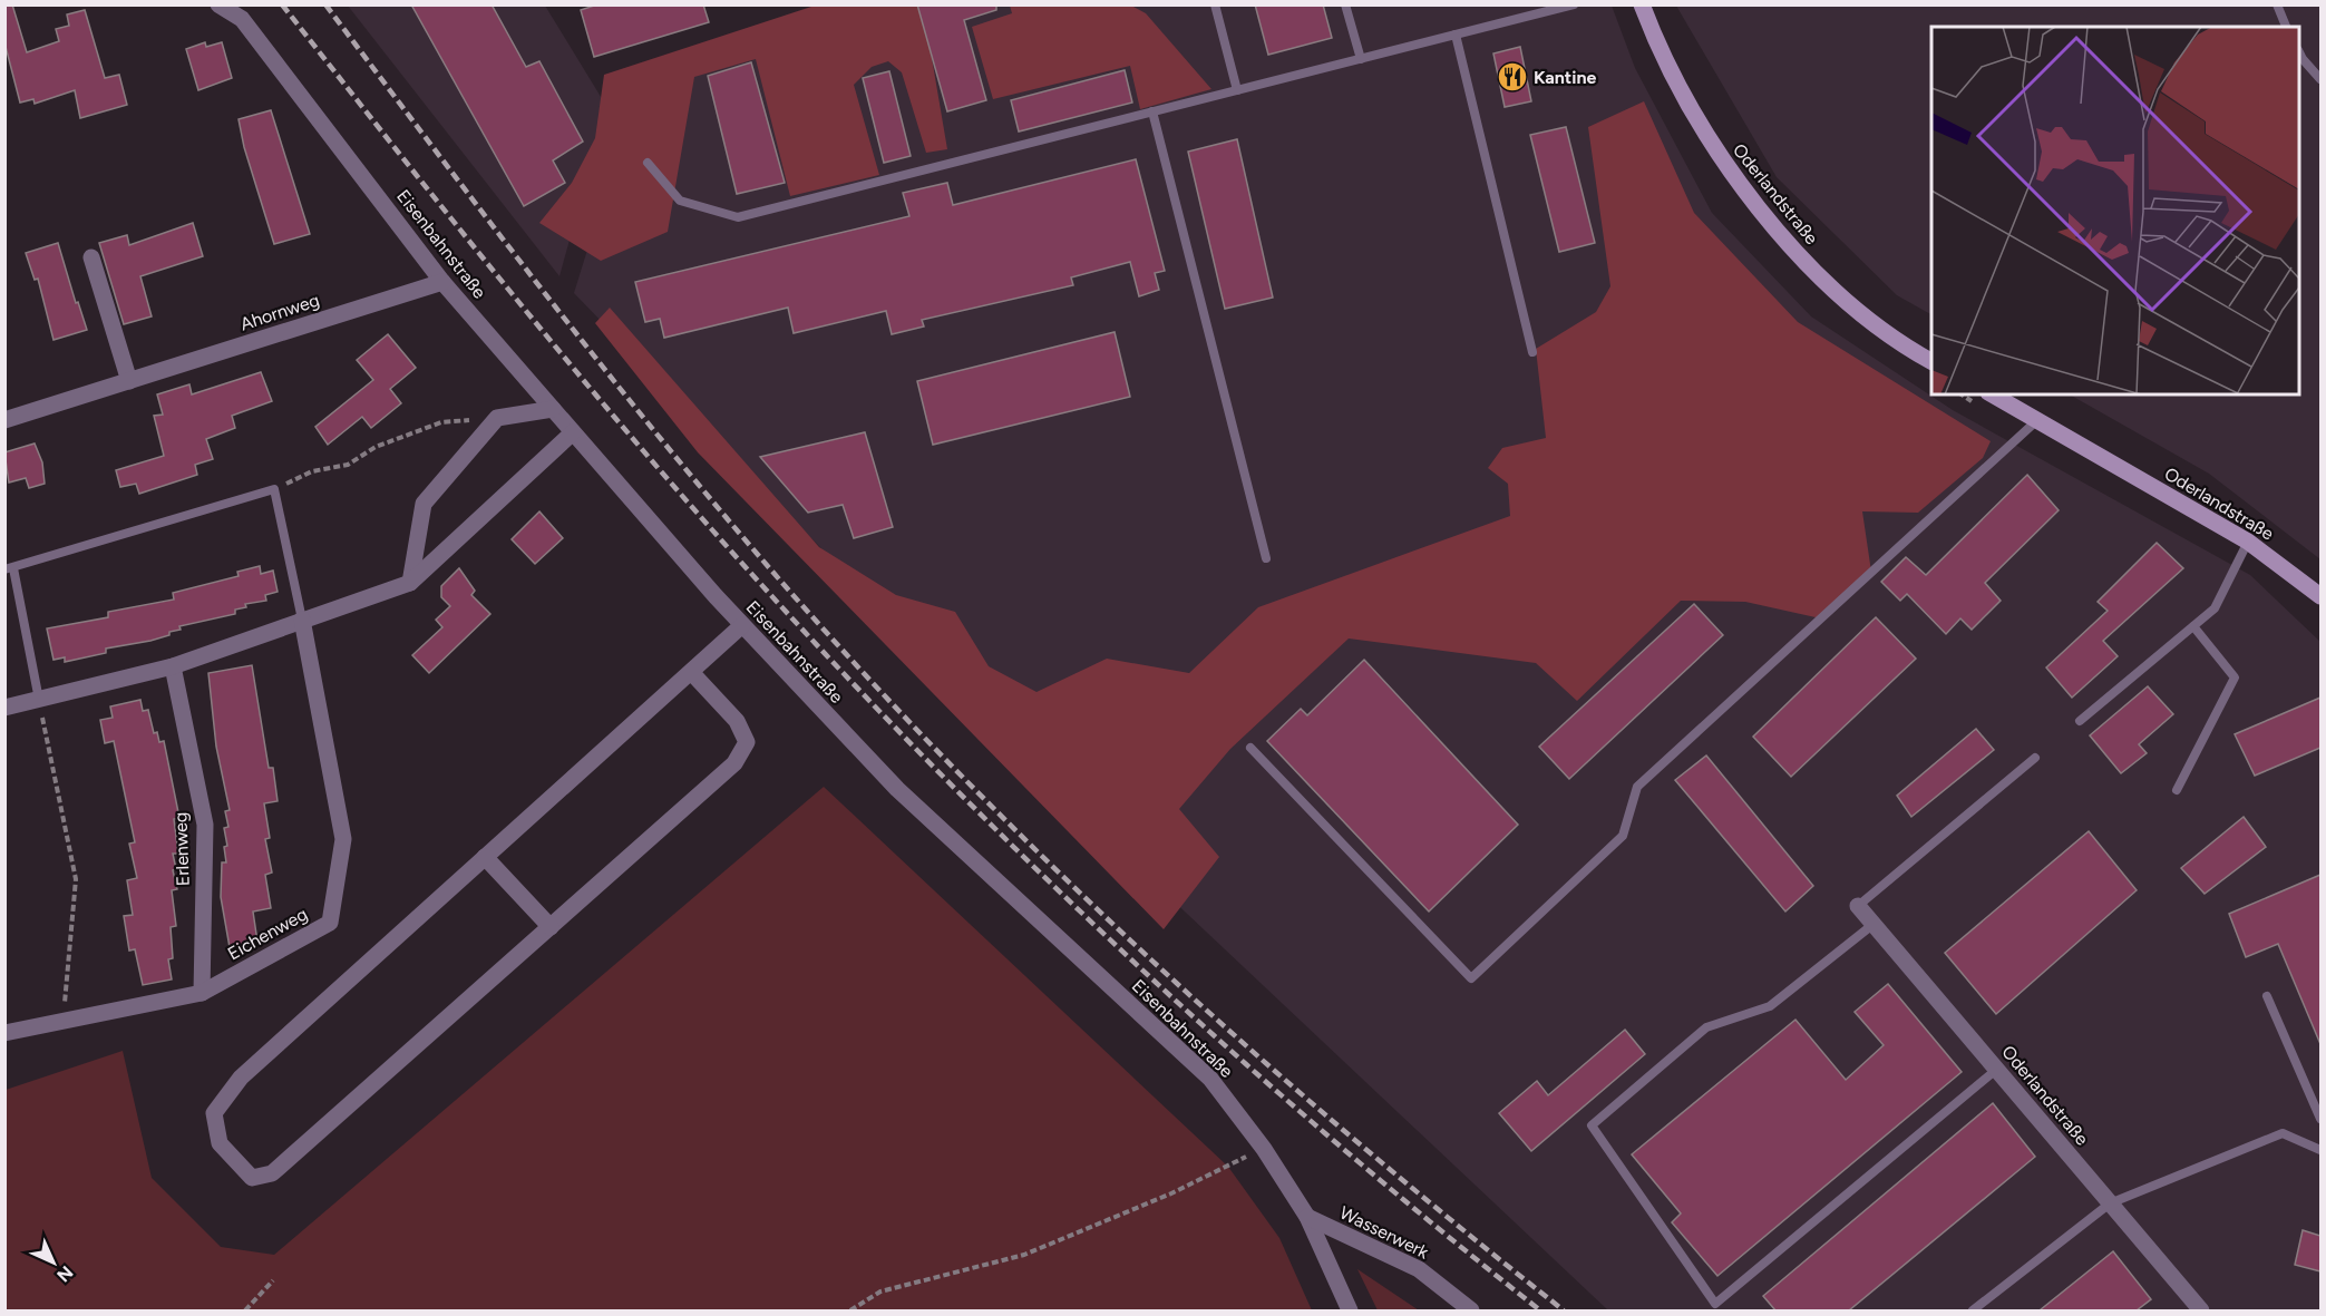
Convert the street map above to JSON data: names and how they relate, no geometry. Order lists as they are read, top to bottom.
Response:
{
  "streets": {
    "street": [
      "Oderlandstraße",
      "Eisenbahnstraße",
      "Ahornweg",
      "Erlenweg",
      "Eichenweg",
      "Wasserwerk"
    ]
  },
  "crossings": [
    ["Eisenbahnstraße", "Ahornweg"],
    ["Eisenbahnstraße", "Wasserwerk"],
    ["Erlenweg", "Eichenweg"]
  ],
  "places": {
    "restaurant": ["Kantine"]
  },
  "north": "bottom right"
}
